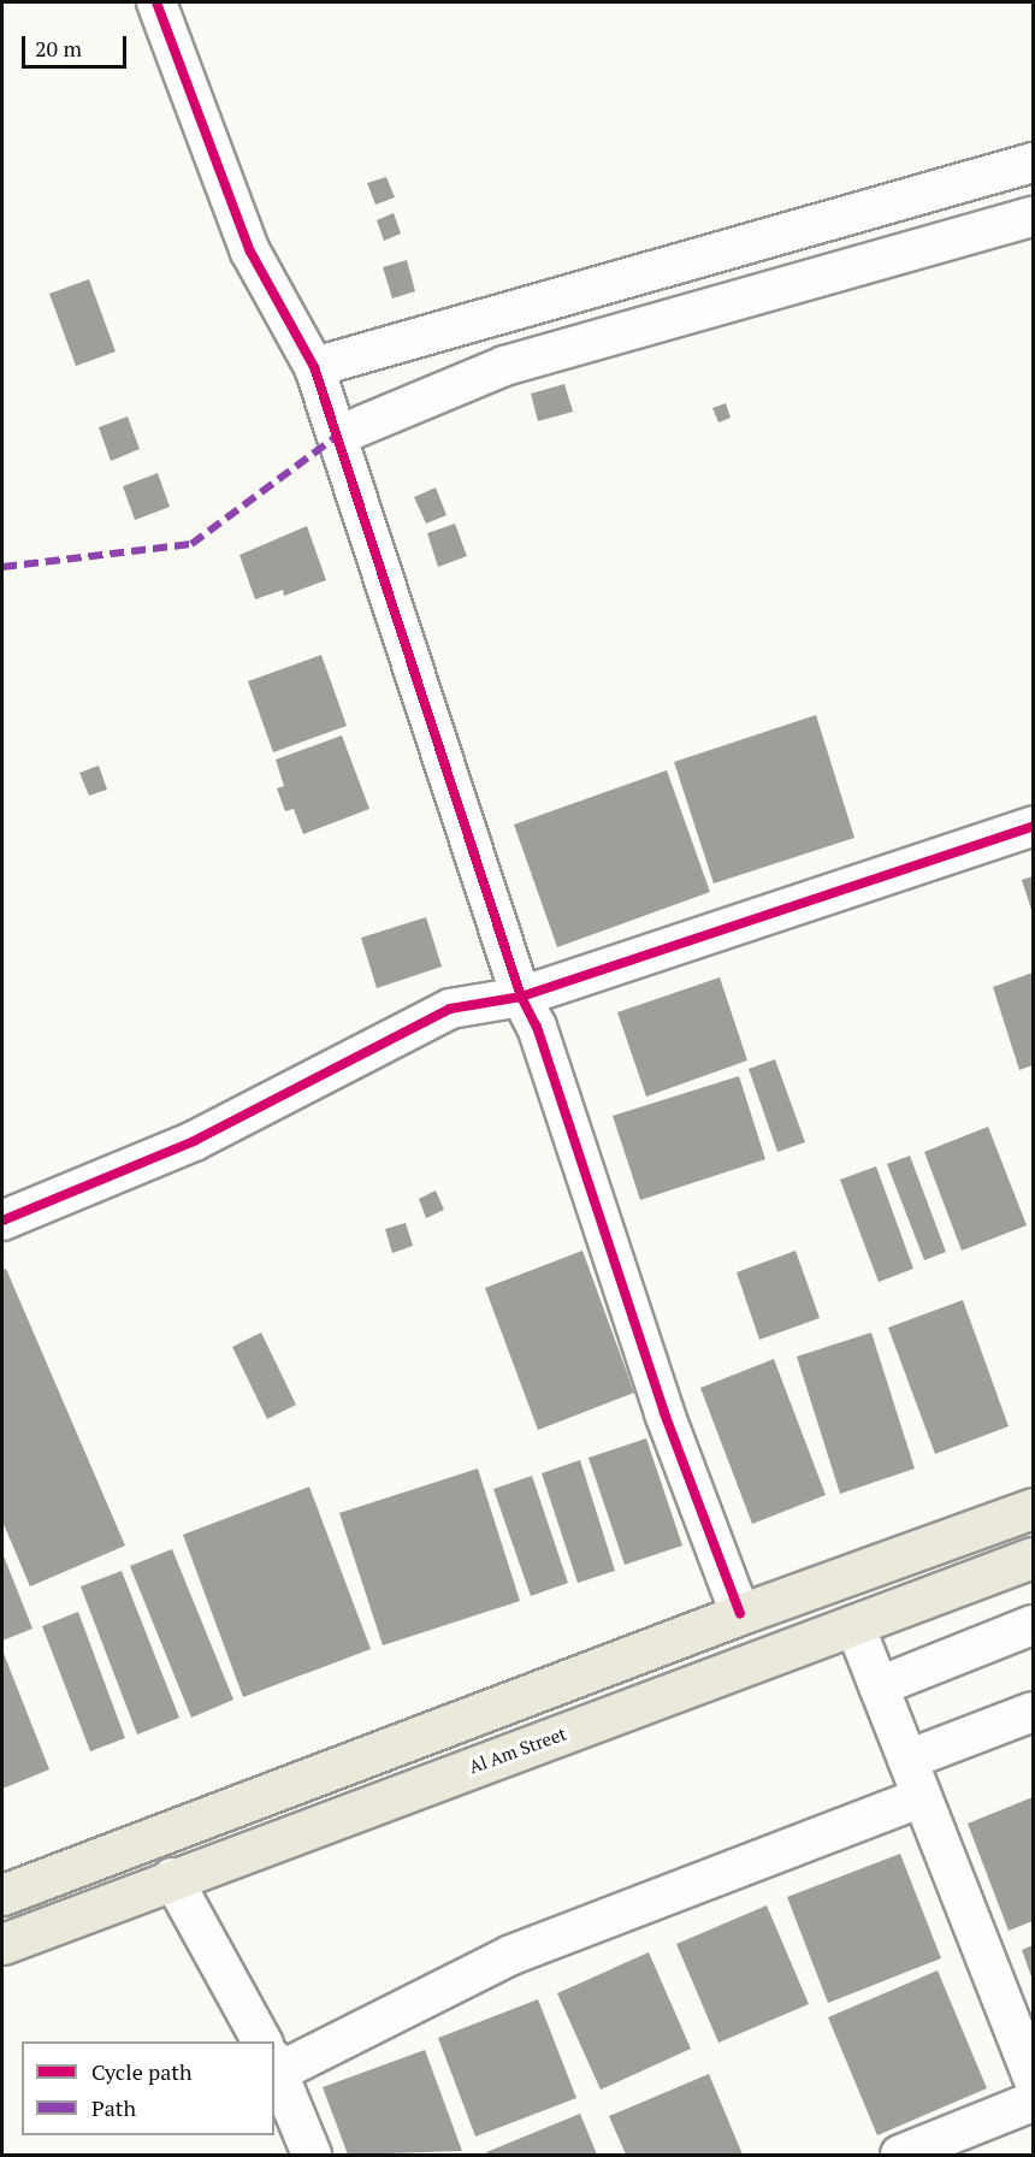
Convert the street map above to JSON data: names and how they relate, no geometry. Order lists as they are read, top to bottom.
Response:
{
  "streets": {
    "main road": ["Al Am Street"]
  },
  "legend": ["Cycle path", "Path"],
  "scale_bar": "20 m"
}
